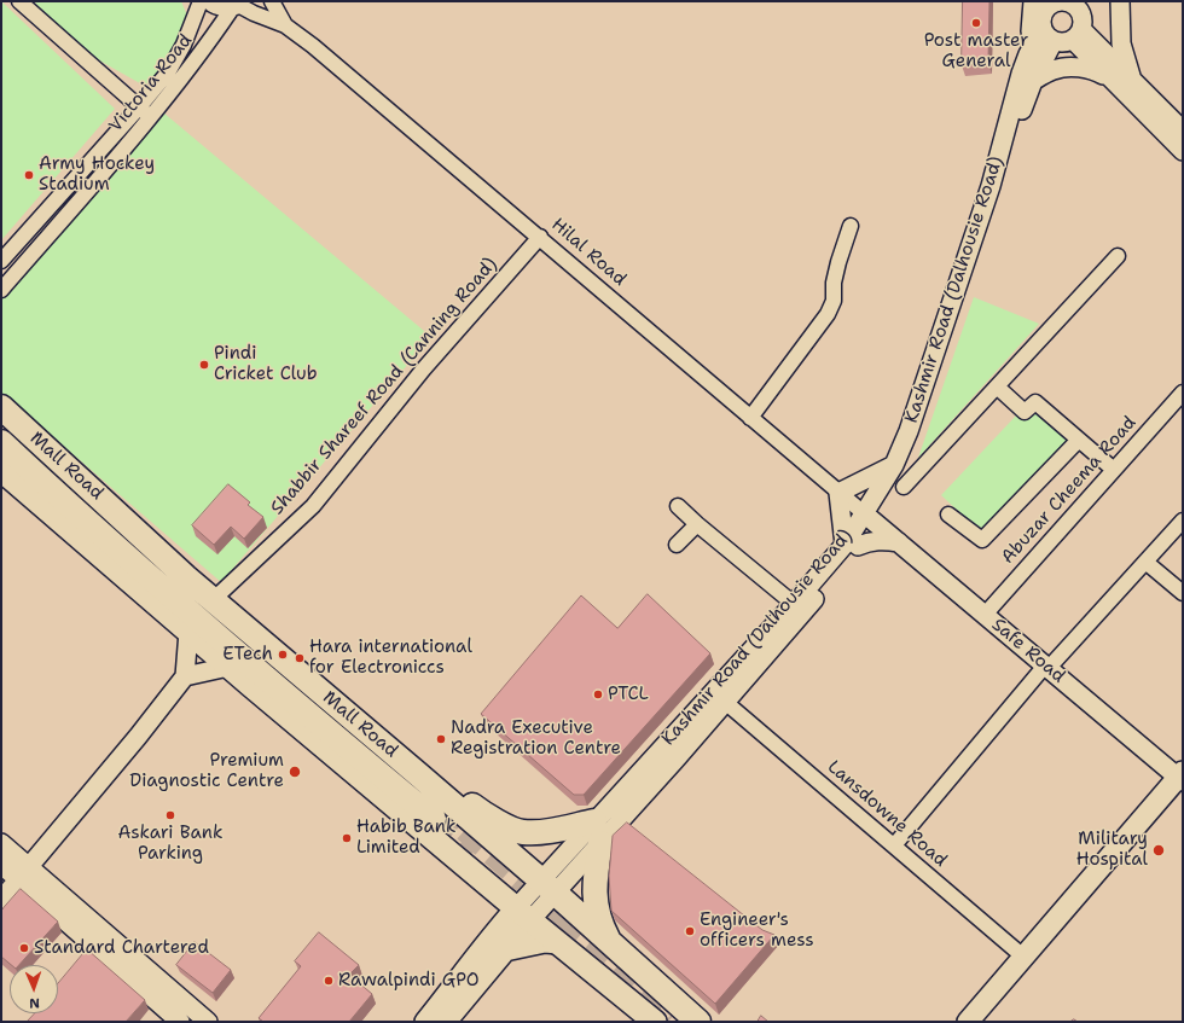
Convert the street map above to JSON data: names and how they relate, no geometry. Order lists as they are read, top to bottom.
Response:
{
  "streets": {
    "highway": ["Mall Road"],
    "main road": ["Kashmir Road (Dalhousie Road)"],
    "street": [
      "Victoria Road",
      "Hilal Road",
      "Shabbir Shareef Road (Canning Road)",
      "Abuzar Cheema Road",
      "Safe Road",
      "Lansdowne Road"
    ]
  },
  "crossings": [
    ["Victoria Road", "Hilal Road"],
    ["Hilal Road", "Kashmir Road (Dalhousie Road)"],
    ["Hilal Road", "Shabbir Shareef Road (Canning Road)"],
    ["Hilal Road", "Safe Road"],
    ["Kashmir Road (Dalhousie Road)", "Mall Road"],
    ["Kashmir Road (Dalhousie Road)", "Safe Road"],
    ["Kashmir Road (Dalhousie Road)", "Lansdowne Road"],
    ["Shabbir Shareef Road (Canning Road)", "Mall Road"],
    ["Abuzar Cheema Road", "Safe Road"]
  ],
  "places": [
    "Post master General",
    "Army Hockey Stadium",
    "Pindi Cricket Club",
    "ETech",
    "Hara international for Electroniccs",
    "PTCL",
    "Nadra Executive Registration Centre",
    "Premium Diagnostic Centre",
    "Askari Bank Parking",
    "Habib Bank Limited",
    "Military Hospital",
    "Engineer's officers mess",
    "Standard Chartered",
    "Rawalpindi GPO"
  ],
  "north": "bottom"
}
